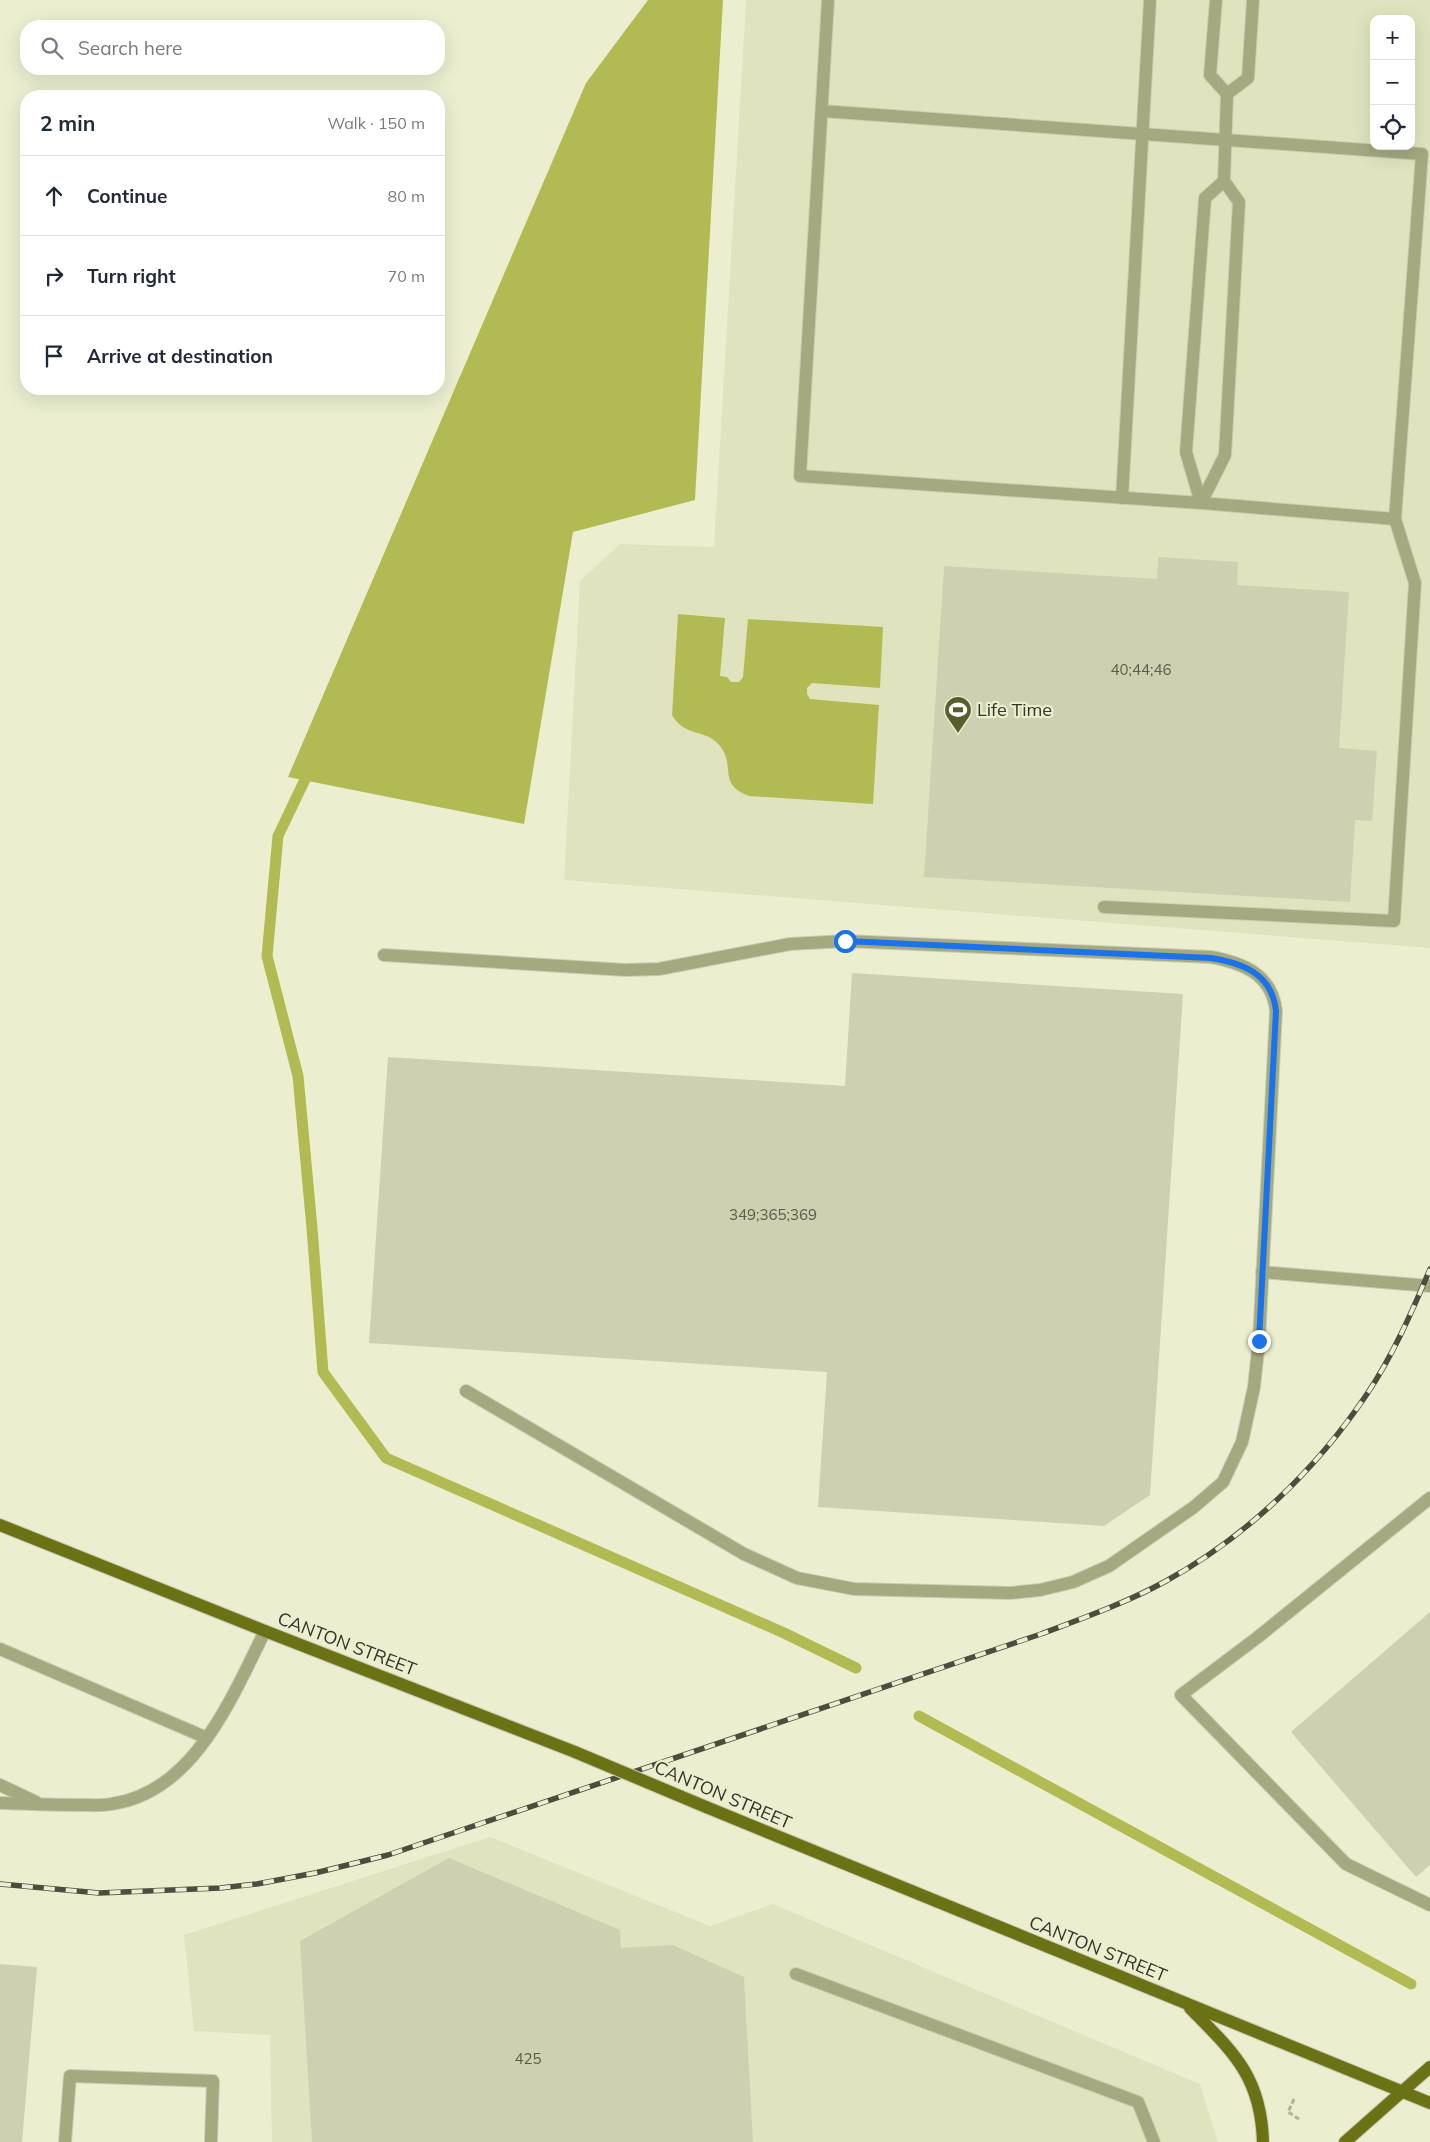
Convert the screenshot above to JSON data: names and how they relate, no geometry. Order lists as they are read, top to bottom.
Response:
{
  "streets": {
    "main road": ["CANTON STREET"]
  },
  "places": {
    "sports": ["Life Time"]
  },
  "house_numbers": ["40;44;46", "349;365;369", "425"],
  "page": {
    "map_buttons": ["+", "−"],
    "search": "Search here",
    "heading": ["2 min", "Walk · 150 m"],
    "list": [
      ["Continue", "80 m"],
      ["Turn right", "70 m"],
      "Arrive at destination"
    ]
  }
}
